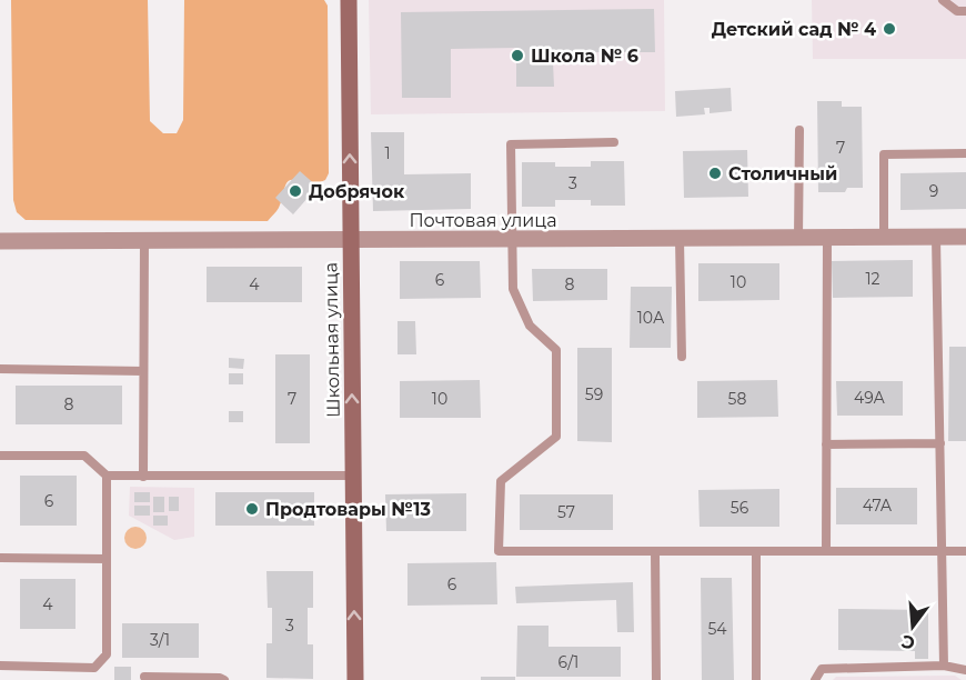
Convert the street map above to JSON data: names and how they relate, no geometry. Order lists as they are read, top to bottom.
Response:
{
  "streets": {
    "main road": ["Школьная улица"],
    "street": ["Почтовая улица"]
  },
  "crossings": [
    ["Почтовая улица", "Школьная улица"]
  ],
  "one_way": ["Школьная улица"],
  "places": [
    "Детский сад № 4",
    "Школа № 6",
    "Столичный",
    "Добрячок",
    "Продтовары №13"
  ],
  "house_numbers": [
    "7",
    "1",
    "3",
    "9",
    "12",
    "6",
    "10",
    "4",
    "8",
    "10А",
    "59",
    "49А",
    "7",
    "10",
    "58",
    "8",
    "6",
    "47А",
    "56",
    "57",
    "6",
    "4",
    "3",
    "54",
    "3/1",
    "6/1"
  ],
  "north": "bottom"
}
